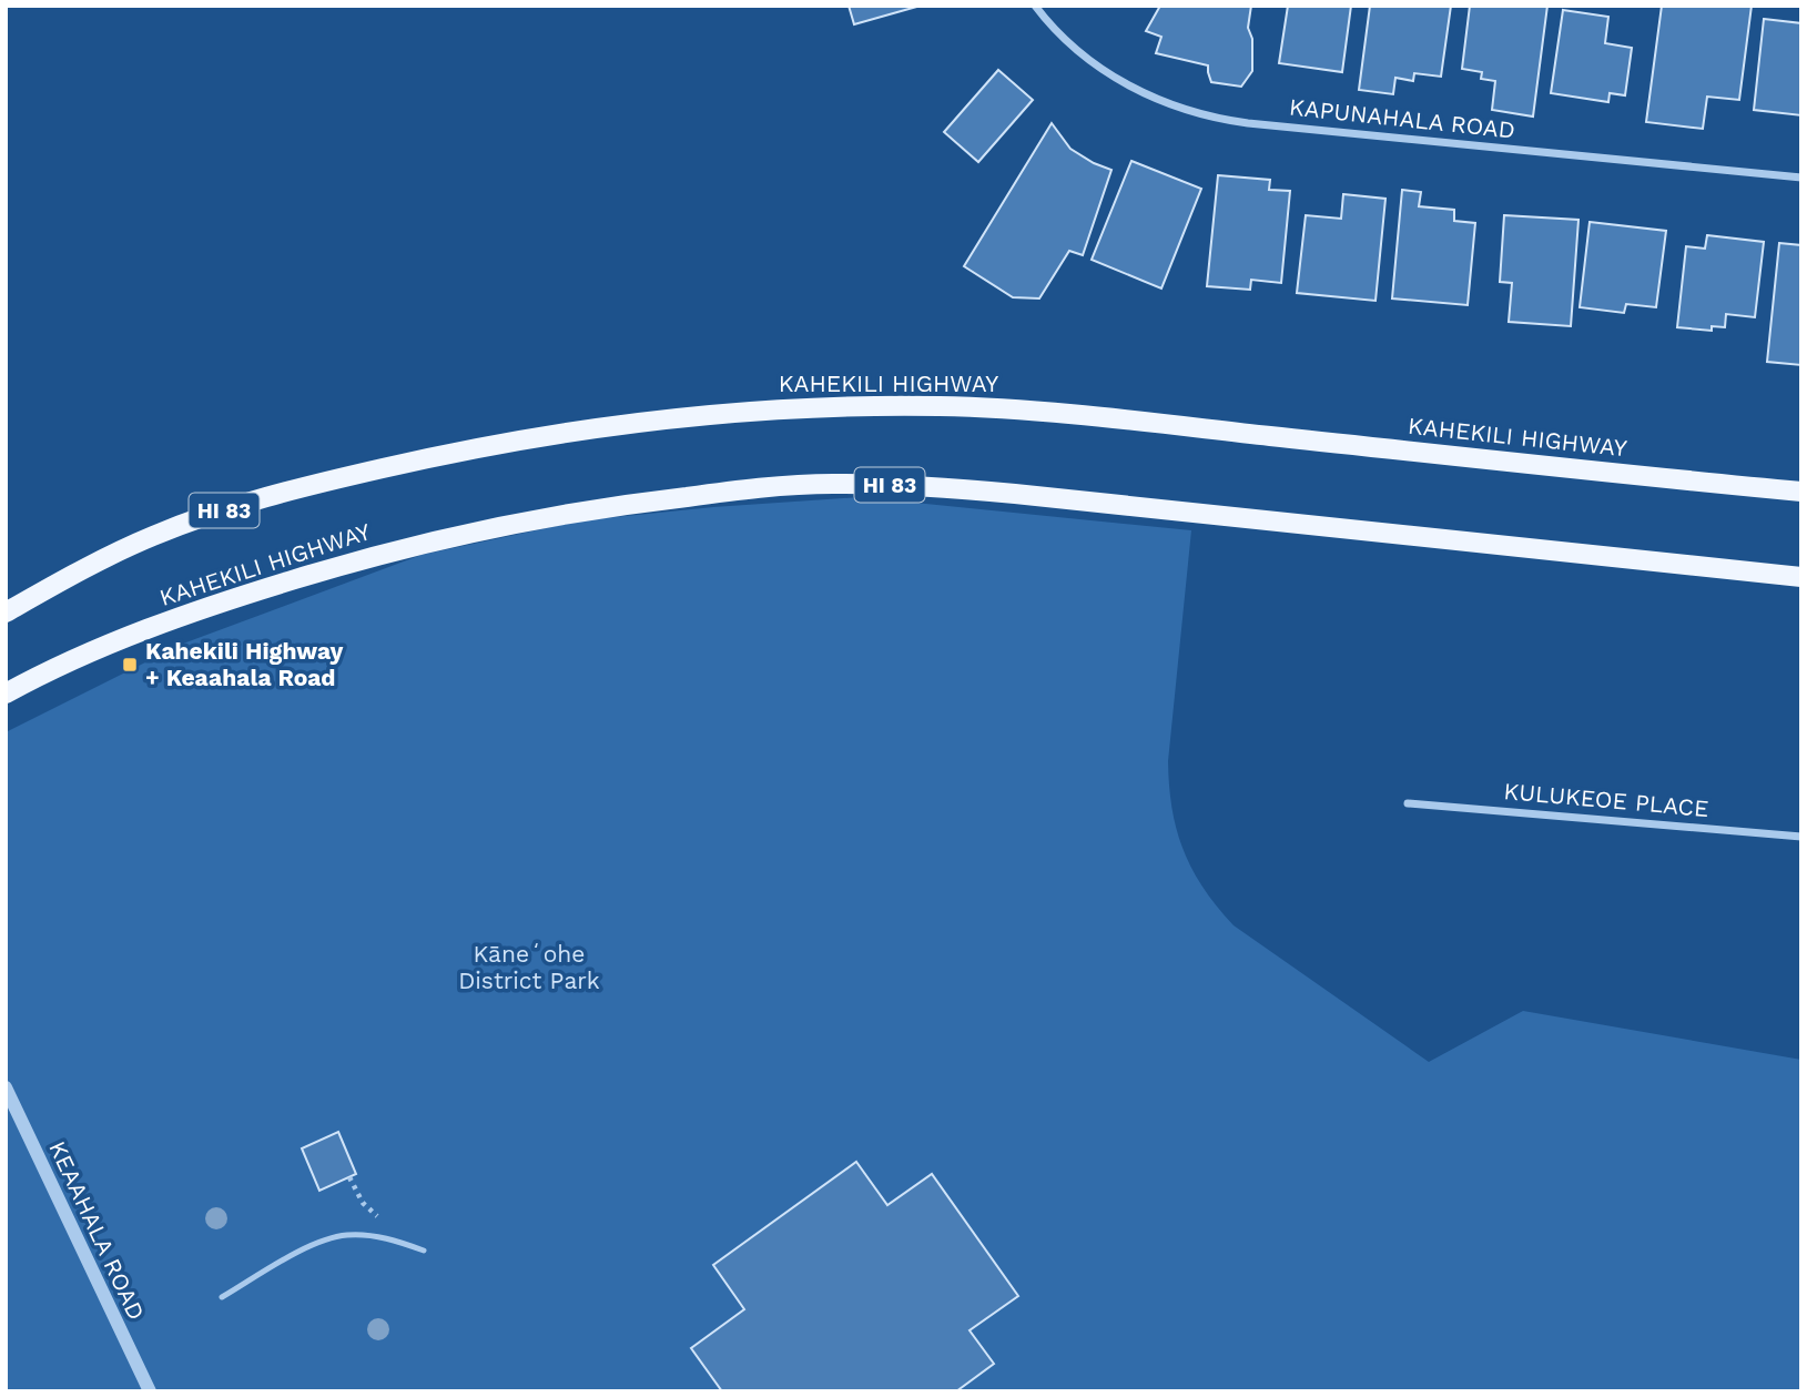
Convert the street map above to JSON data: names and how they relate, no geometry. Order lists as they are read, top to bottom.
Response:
{
  "streets": {
    "main road": ["KAHEKILI HIGHWAY", "HI 83"],
    "street": ["KAPUNAHALA ROAD", "KULUKEOE PLACE", "KEAAHALA ROAD"]
  },
  "parks": ["Kāneʻohe District Park"],
  "places": {
    "transit": ["Kahekili Highway + Keaahala Road"]
  }
}
